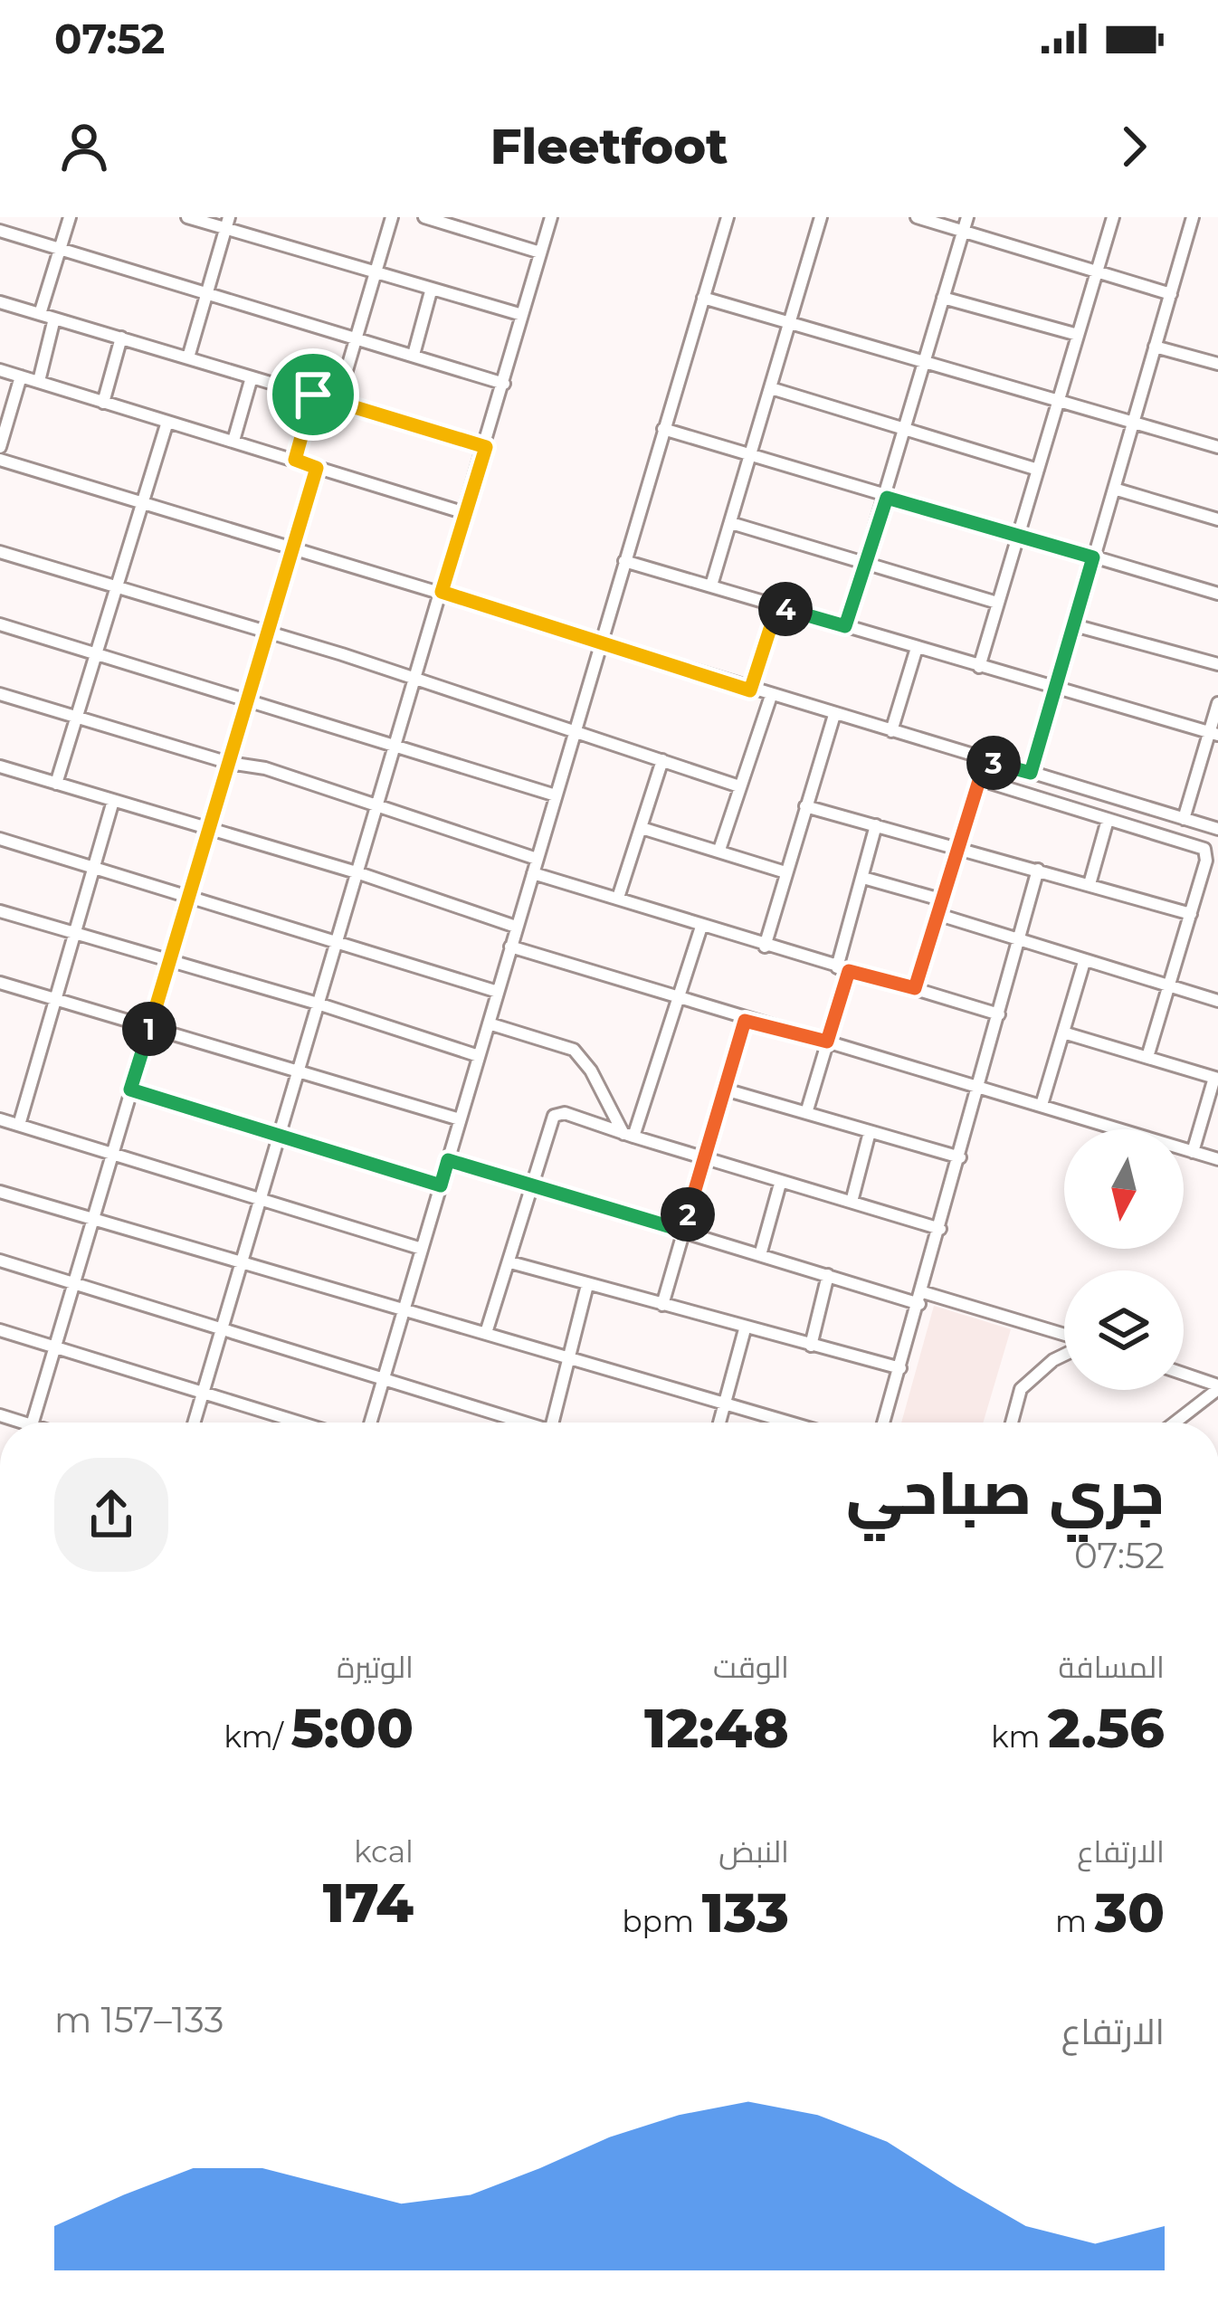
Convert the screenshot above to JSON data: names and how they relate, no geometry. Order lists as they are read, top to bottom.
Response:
{
  "north": "bottom",
  "page": {
    "status": "07:52",
    "header": "Fleetfoot",
    "pins": [
      "4",
      "3",
      "1",
      "2"
    ],
    "heading": ["جري صباحي", "07:52"],
    "stats": [
      ["المسافة", "2.56 km"],
      ["الوقت", "12:48"],
      ["الوتيرة", "5:00 /km"],
      ["الارتفاع", "30 m"],
      ["النبض", "133 bpm"],
      ["kcal", "174"]
    ],
    "chart": ["الارتفاع", "133–157 m"]
  }
}
